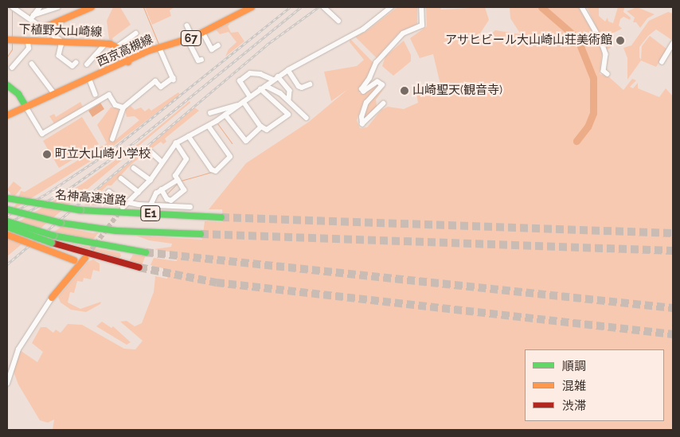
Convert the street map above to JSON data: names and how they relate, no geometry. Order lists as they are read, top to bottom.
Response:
{
  "streets": {
    "main road": [
      "下植野大山崎線",
      "67",
      "西京高槻線",
      "名神高速道路",
      "E1"
    ]
  },
  "crossings": [
    ["下植野大山崎線", "西京高槻線"]
  ],
  "places": ["アサヒビール大山崎山荘美術館", "山崎聖天(観音寺)", "町立大山崎小学校"],
  "legend": ["順調", "混雑", "渋滞"]
}
